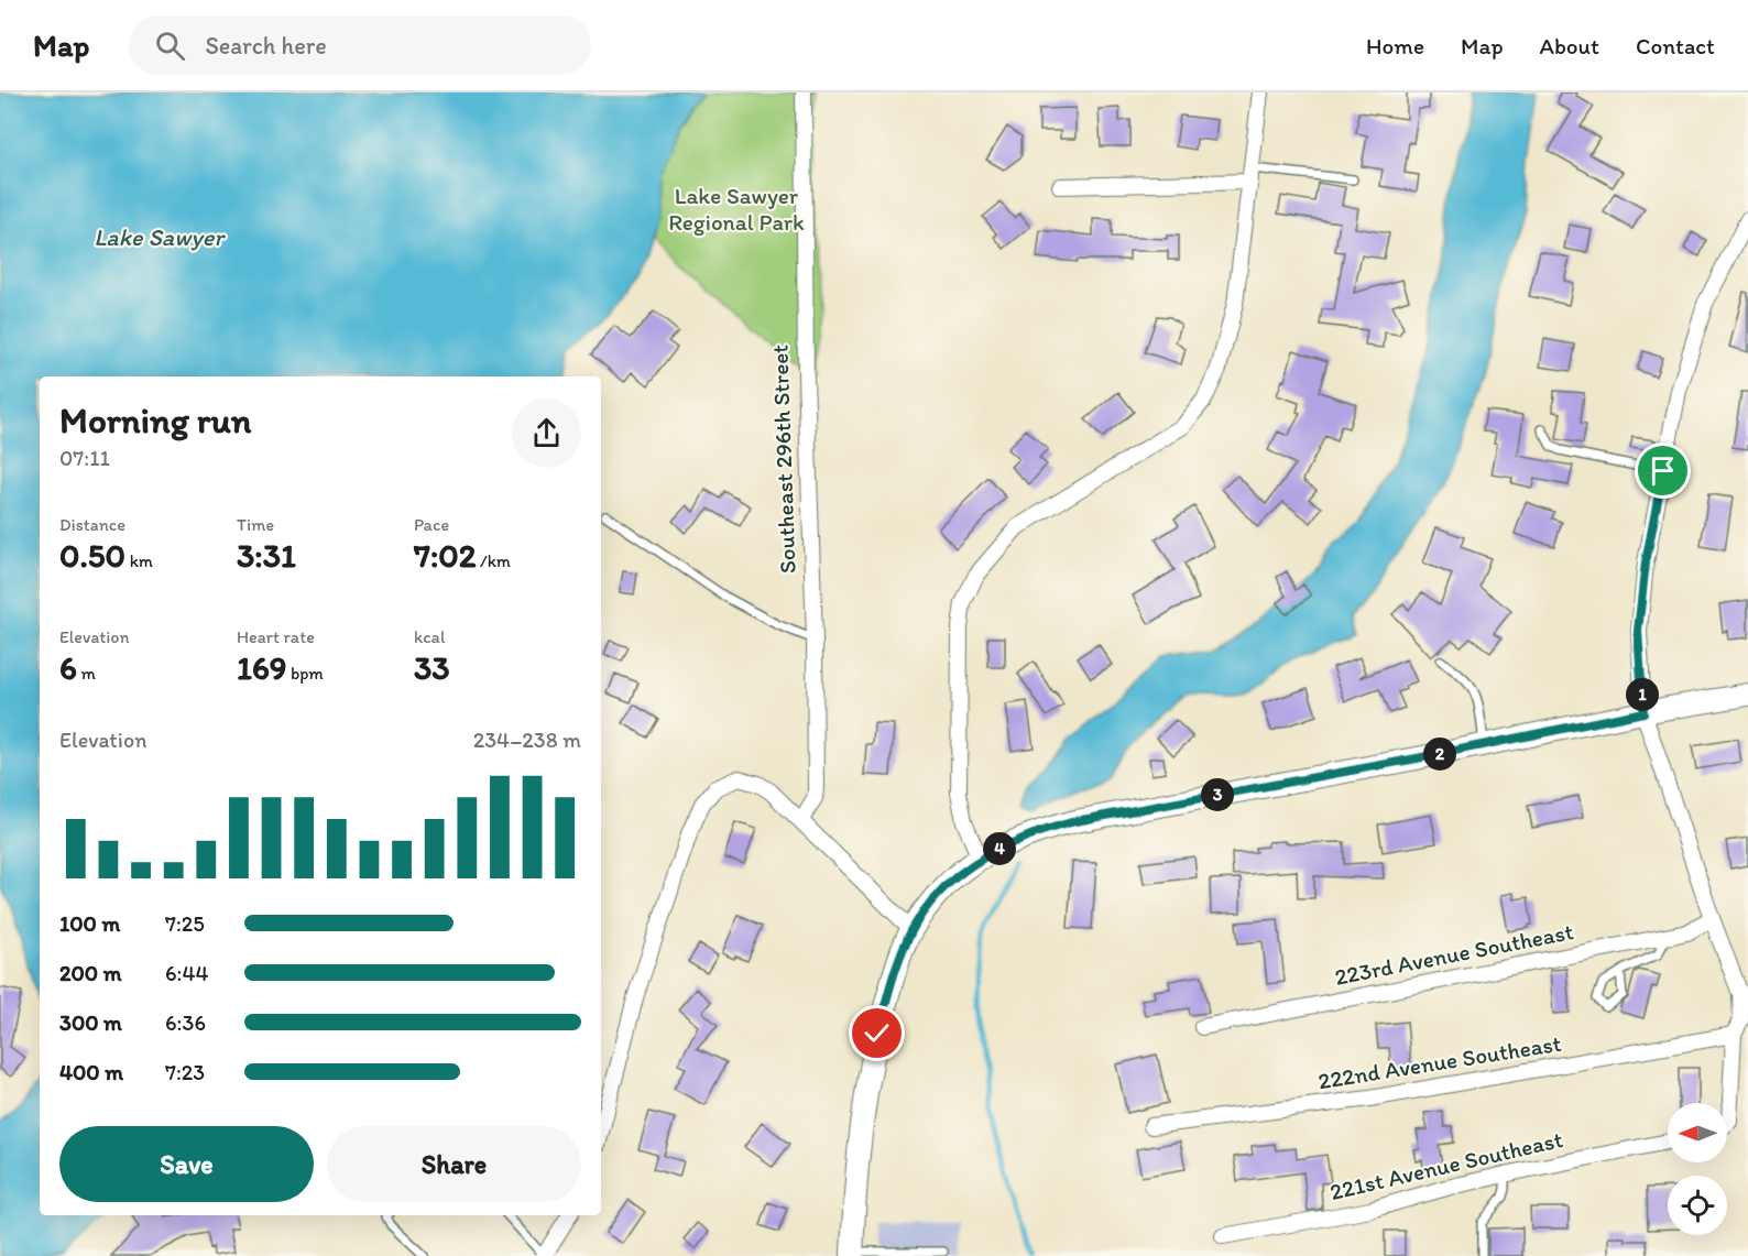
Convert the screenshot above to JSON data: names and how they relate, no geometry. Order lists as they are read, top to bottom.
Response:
{
  "streets": {
    "street": [
      "Southeast 296th Street",
      "223rd Avenue Southeast",
      "222nd Avenue Southeast",
      "221st Avenue Southeast"
    ]
  },
  "water": ["Lake Sawyer"],
  "parks": ["Lake Sawyer Regional Park"],
  "north": "left",
  "page": {
    "header": "Map",
    "search": "Search here",
    "nav": [
      "Home",
      "Map",
      "About",
      "Contact"
    ],
    "heading": ["Morning run", "07:11"],
    "stats": [
      ["Distance", "0.50 km"],
      ["Time", "3:31"],
      ["Pace", "7:02 /km"],
      ["Elevation", "6 m"],
      ["Heart rate", "169 bpm"],
      ["kcal", "33"]
    ],
    "pins": [
      "1",
      "2",
      "3",
      "4"
    ],
    "chart": ["Elevation", "234–238 m"],
    "list": [
      {
        "name": "100 m",
        "note": "7:25"
      },
      {
        "name": "200 m",
        "note": "6:44"
      },
      {
        "name": "300 m",
        "note": "6:36"
      },
      {
        "name": "400 m",
        "note": "7:23"
      }
    ],
    "buttons": ["Save", "Share"]
  }
}
